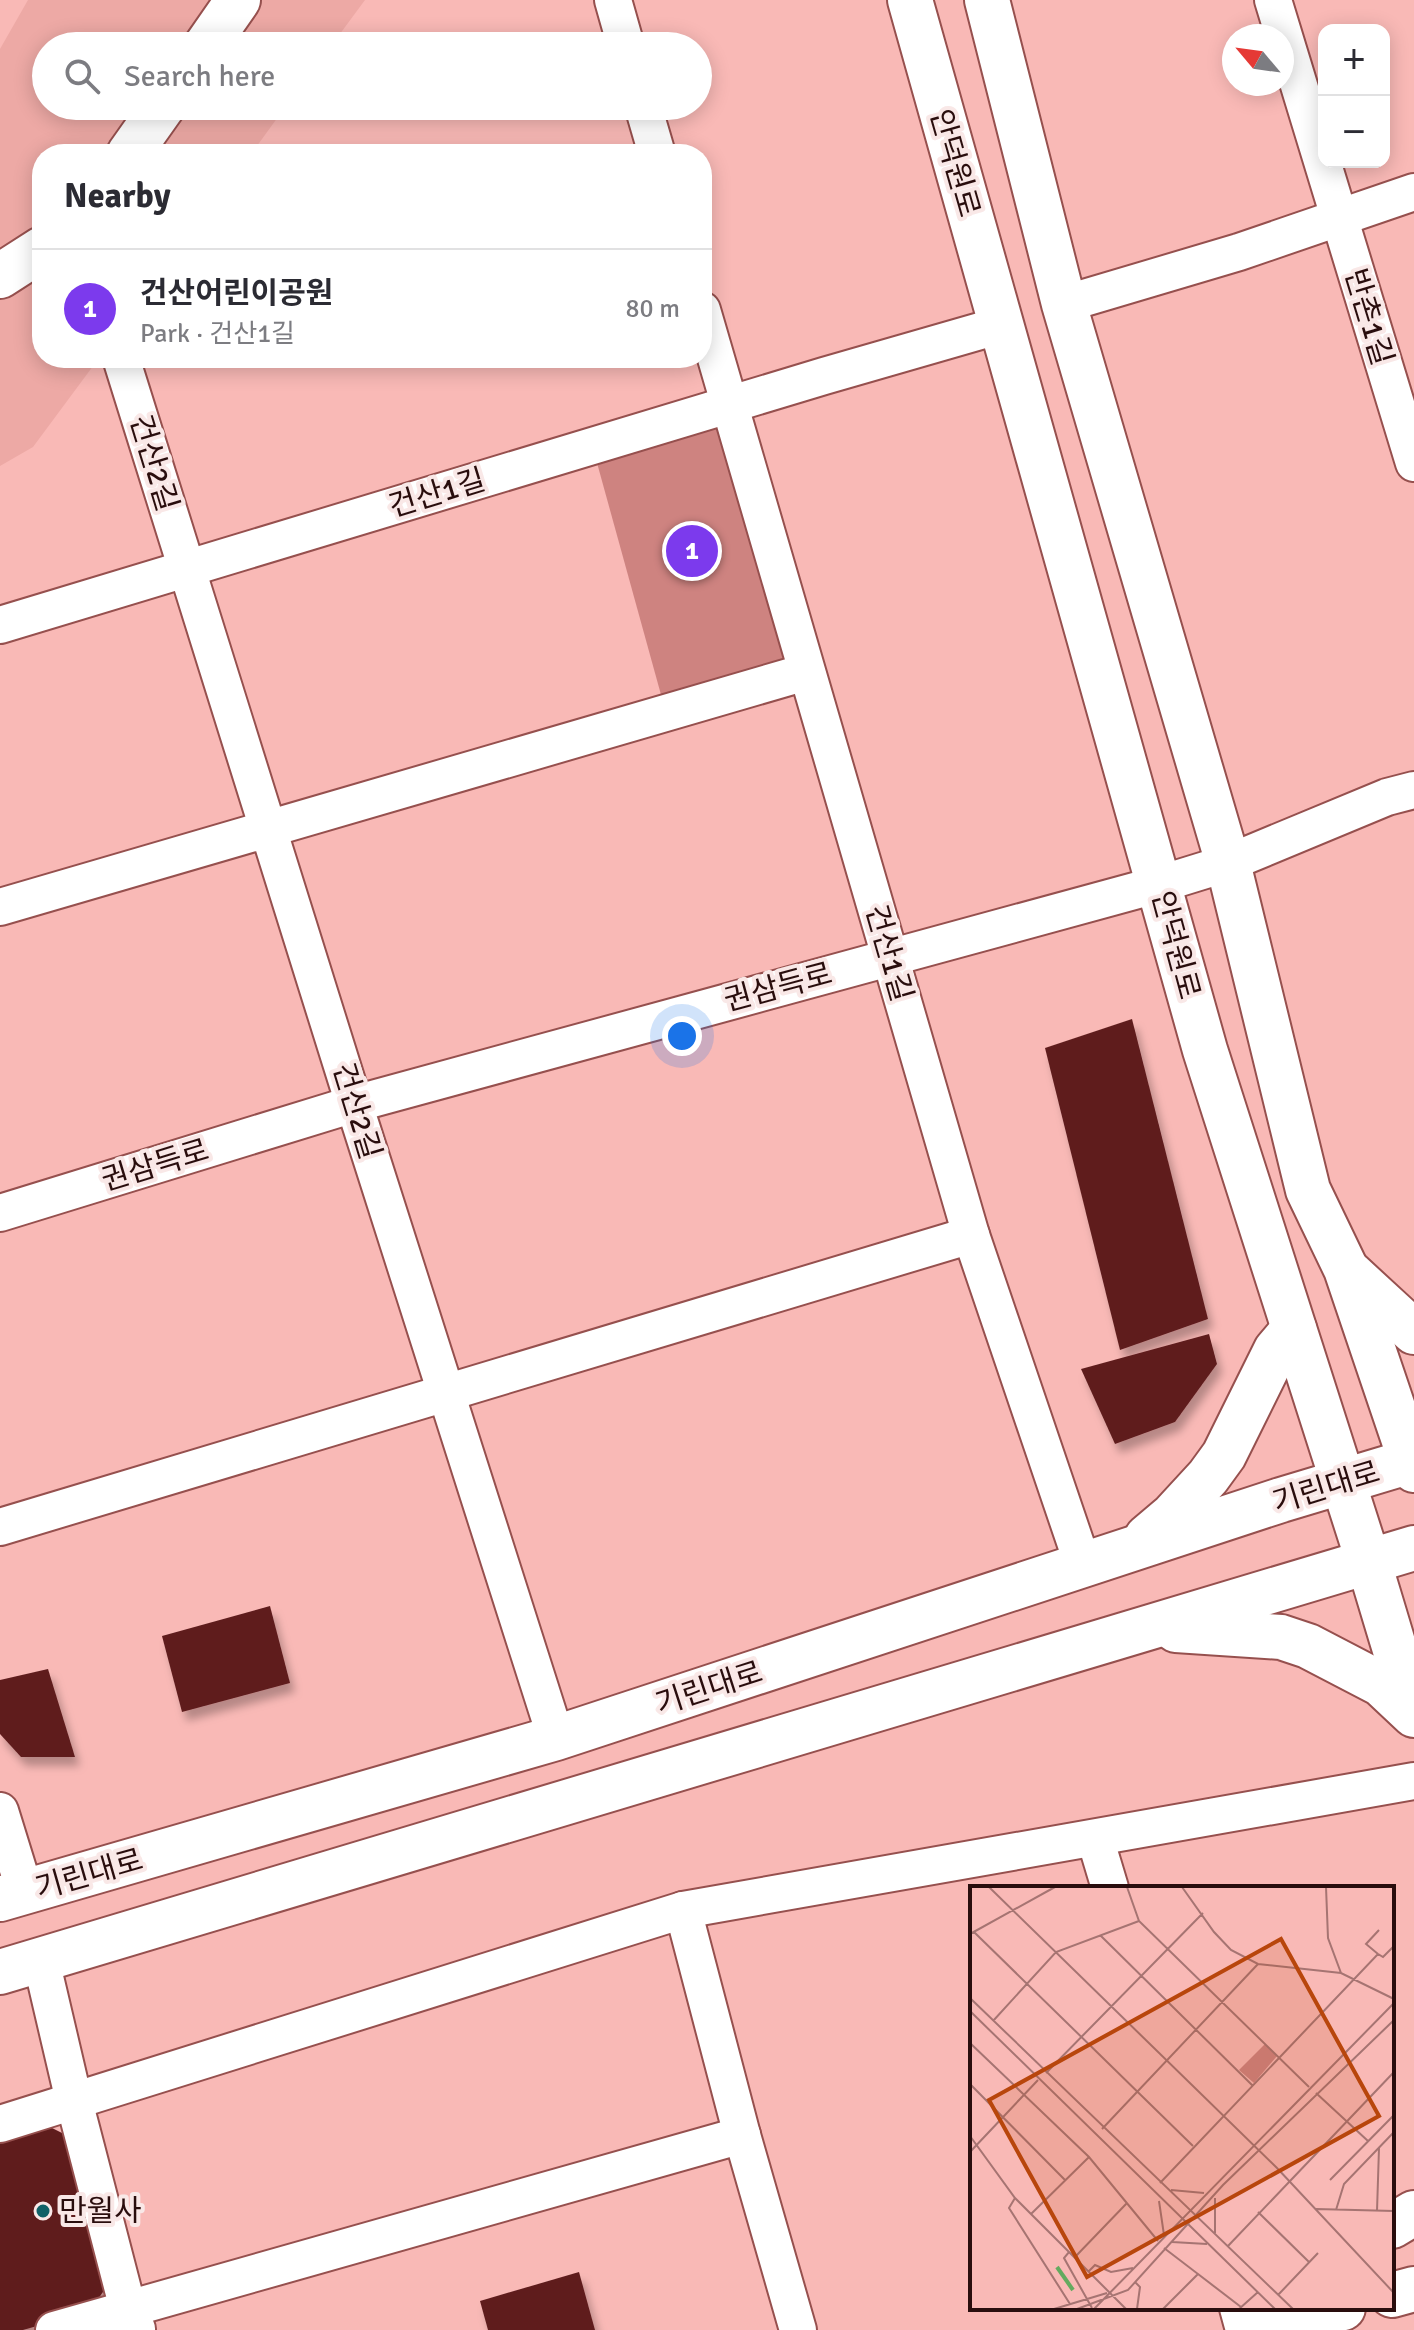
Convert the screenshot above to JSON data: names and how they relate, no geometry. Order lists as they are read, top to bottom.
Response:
{
  "streets": {
    "street": [
      "안덕원로",
      "반촌1길",
      "건산2길",
      "건산1길",
      "권삼득로",
      "기린대로"
    ]
  },
  "crossings": [
    ["안덕원로", "건산1길"],
    ["안덕원로", "권삼득로"],
    ["안덕원로", "기린대로"],
    ["건산2길", "건산1길"],
    ["건산2길", "권삼득로"],
    ["건산2길", "기린대로"],
    ["건산1길", "권삼득로"],
    ["건산1길", "기린대로"]
  ],
  "places": ["만월사"],
  "north": "top left",
  "page": {
    "map_buttons": ["+", "−"],
    "search": "Search here",
    "heading": "Nearby",
    "list": [
      {
        "mark": "1",
        "name": "건산어린이공원",
        "note": "Park · 건산1길",
        "value": "80 m"
      }
    ],
    "pins": "1"
  }
}
